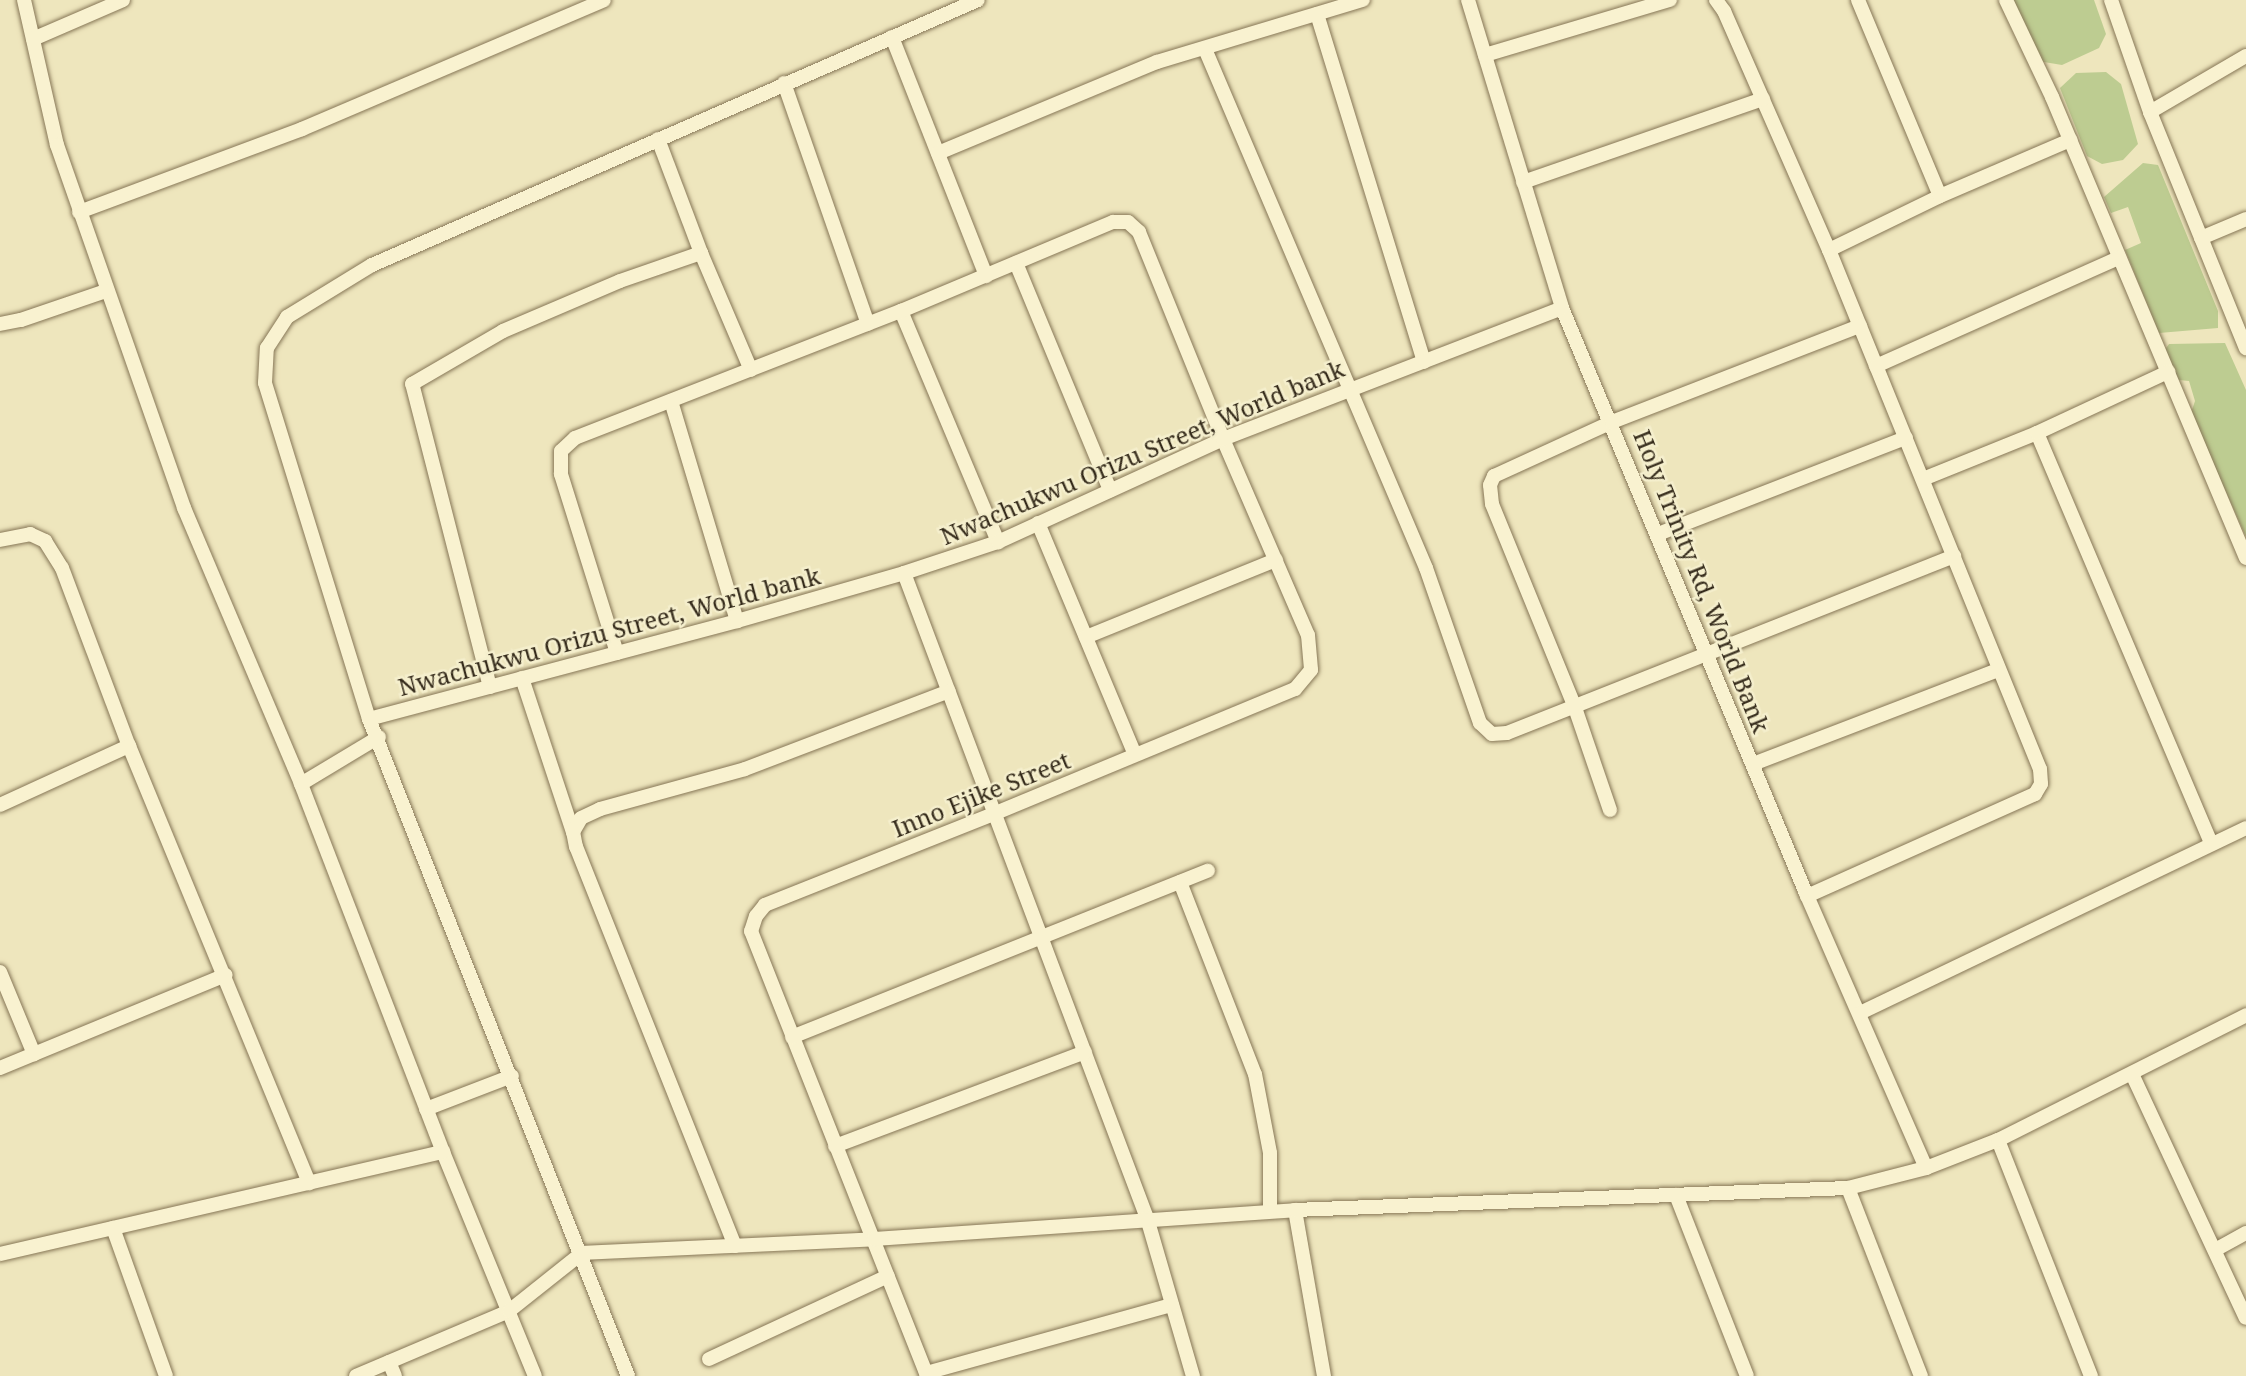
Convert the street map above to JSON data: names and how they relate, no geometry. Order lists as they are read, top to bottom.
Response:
{
  "streets": {
    "street": ["Nwachukwu Orizu Street, World bank", "Holy Trinity Rd, World Bank", "Inno Ejike Street"]
  },
  "crossings": [
    ["Nwachukwu Orizu Street, World bank", "Holy Trinity Rd, World Bank"],
    ["Nwachukwu Orizu Street, World bank", "Inno Ejike Street"]
  ]
}
